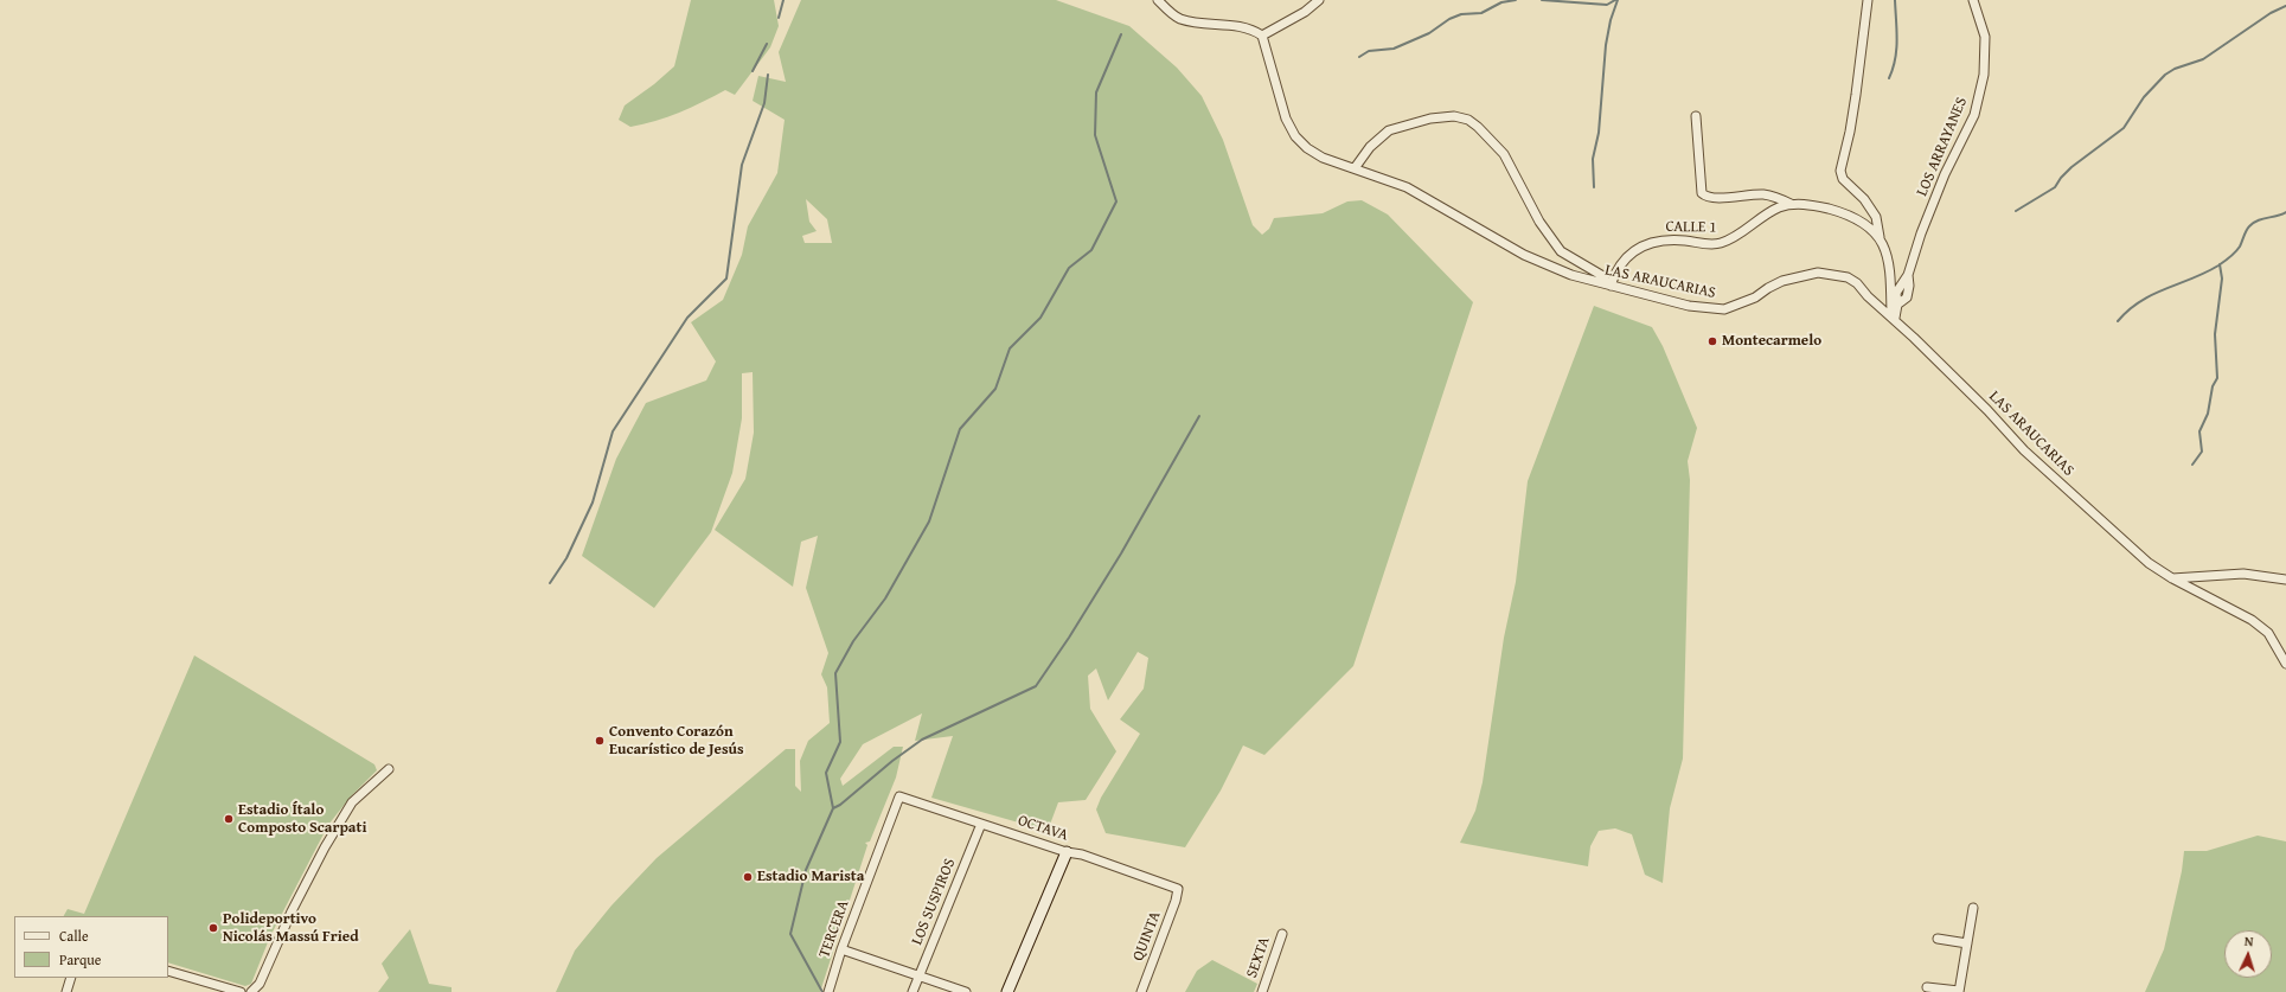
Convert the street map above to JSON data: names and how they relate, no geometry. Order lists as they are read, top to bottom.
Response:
{
  "streets": {
    "street": [
      "LOS ARRAYANES",
      "CALLE 1",
      "LAS ARAUCARIAS",
      "OCTAVA",
      "LOS SUSPIROS",
      "TERCERA",
      "QUINTA",
      "SEXTA"
    ]
  },
  "crossings": [
    ["LOS ARRAYANES", "CALLE 1"],
    ["LOS ARRAYANES", "LAS ARAUCARIAS"],
    ["CALLE 1", "LAS ARAUCARIAS"],
    ["OCTAVA", "LOS SUSPIROS"],
    ["OCTAVA", "TERCERA"],
    ["OCTAVA", "QUINTA"]
  ],
  "places": [
    "Montecarmelo",
    "Convento Corazón Eucarístico de Jesús",
    "Estadio Ítalo Composto Scarpati",
    "Estadio Marista",
    "Polideportivo Nicolás Massú Fried"
  ],
  "legend": ["Calle", "Parque"],
  "north": "top"
}
